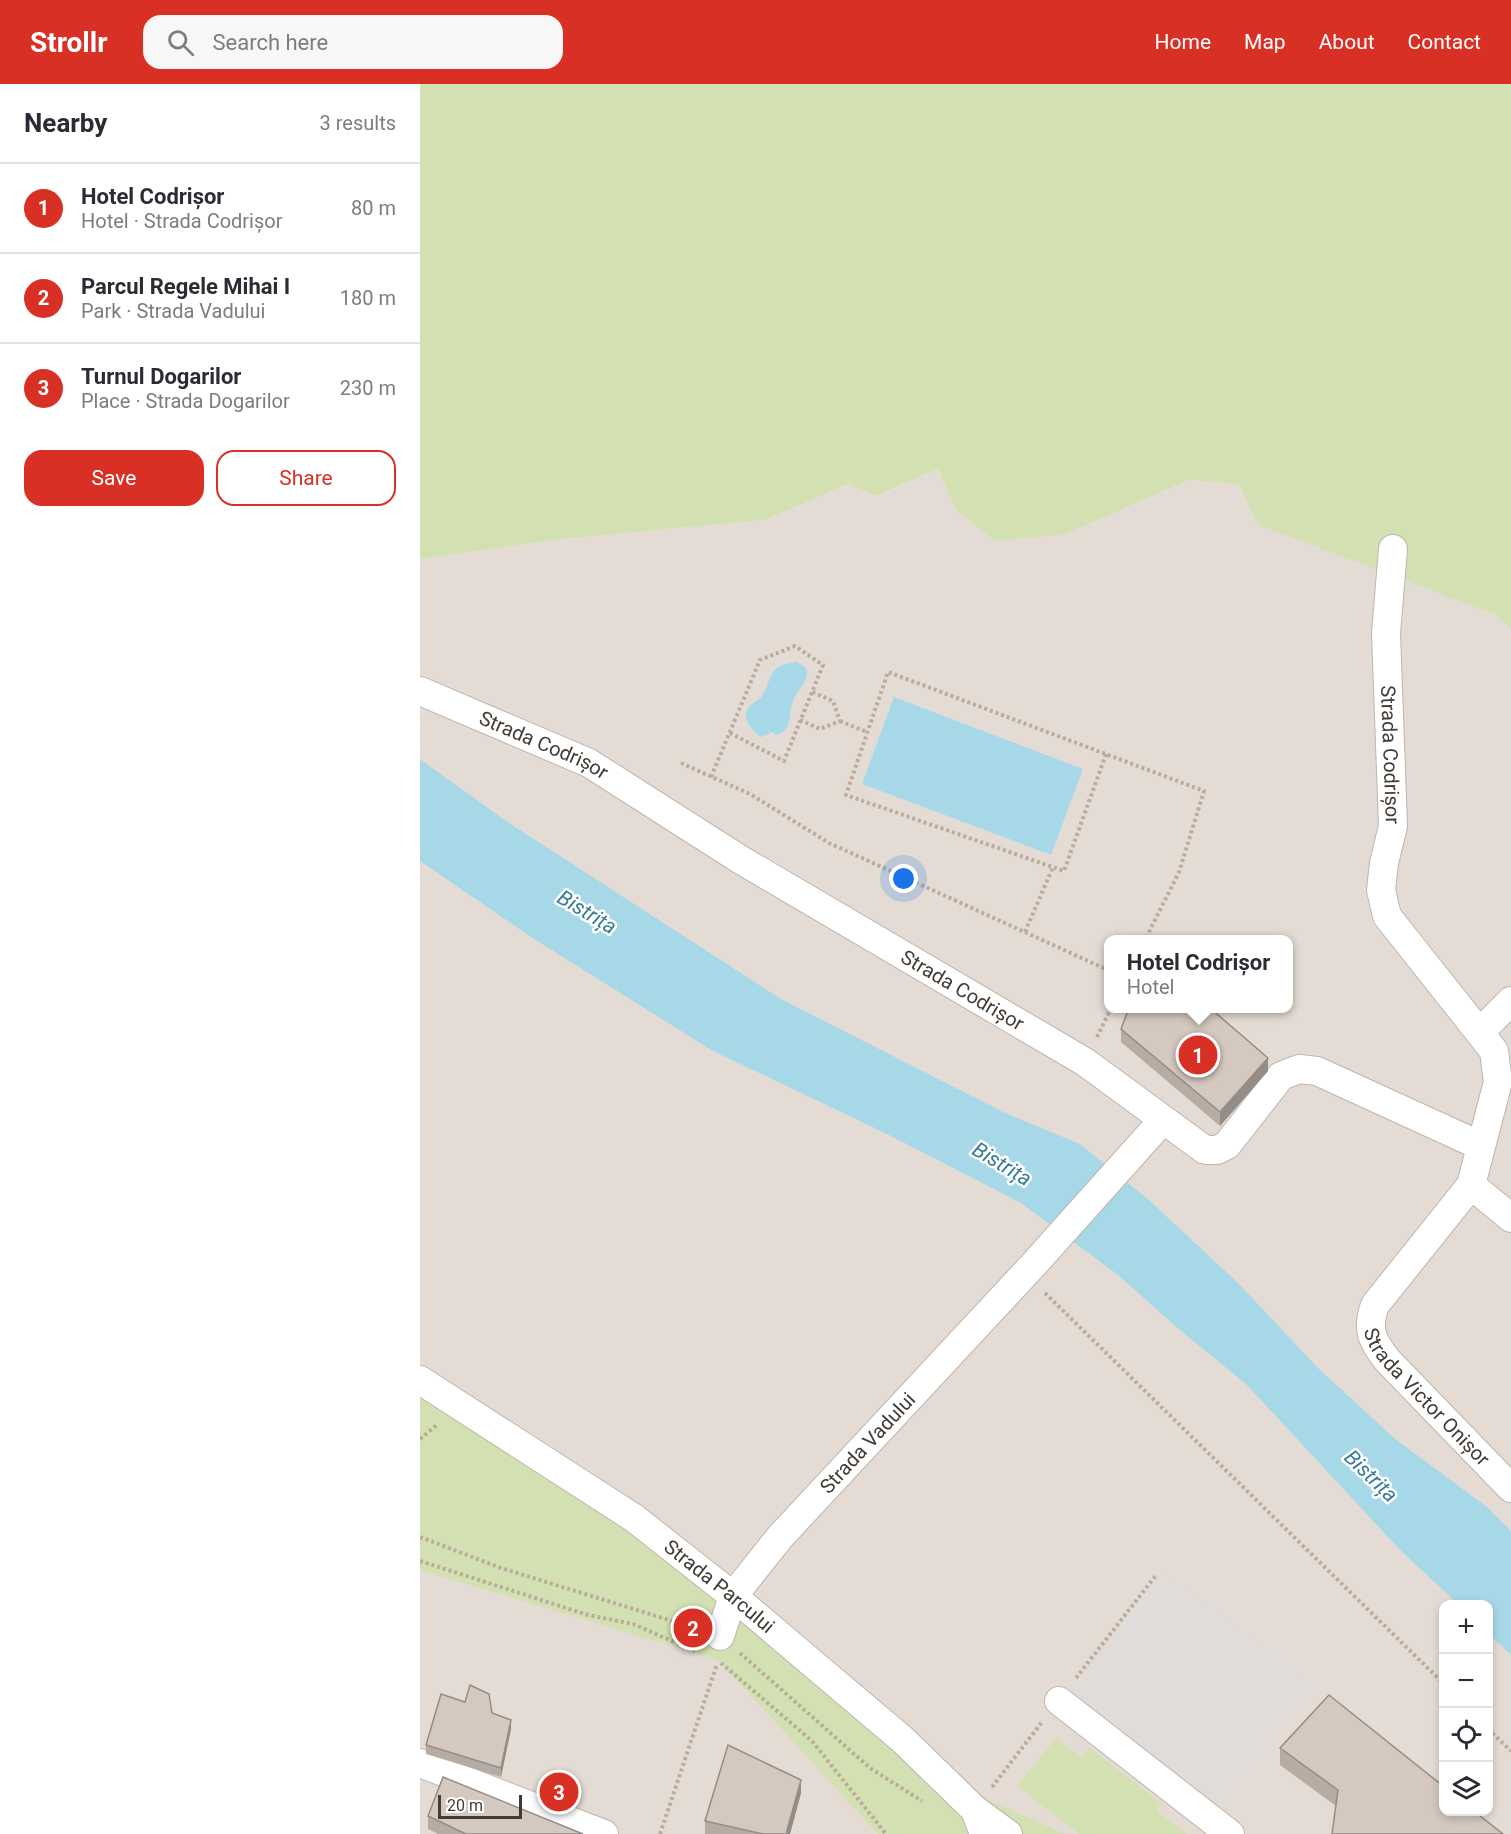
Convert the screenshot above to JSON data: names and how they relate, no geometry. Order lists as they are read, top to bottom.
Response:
{
  "streets": {
    "street": [
      "Strada Codrișor",
      "Strada Victor Onișor",
      "Strada Vadului",
      "Strada Parcului"
    ]
  },
  "crossings": [
    ["Strada Codrișor", "Strada Victor Onișor"],
    ["Strada Codrișor", "Strada Vadului"],
    ["Strada Vadului", "Strada Parcului"]
  ],
  "water": ["Bistrița"],
  "scale_bar": "20 m",
  "page": {
    "header": "Strollr",
    "search": "Search here",
    "nav": [
      "Home",
      "Map",
      "About",
      "Contact"
    ],
    "heading": ["Nearby", "3 results"],
    "list": [
      {
        "mark": "1",
        "name": "Hotel Codrișor",
        "note": "Hotel · Strada Codrișor",
        "value": "80 m"
      },
      {
        "mark": "2",
        "name": "Parcul Regele Mihai I",
        "note": "Park · Strada Vadului",
        "value": "180 m"
      },
      {
        "mark": "3",
        "name": "Turnul Dogarilor",
        "note": "Place · Strada Dogarilor",
        "value": "230 m"
      }
    ],
    "buttons": ["Save", "Share"],
    "popup": ["Hotel Codrișor", "Hotel"],
    "pins": ["1", "2", "3"],
    "map_buttons": ["+", "−"],
    "scale": "20 m"
  }
}
